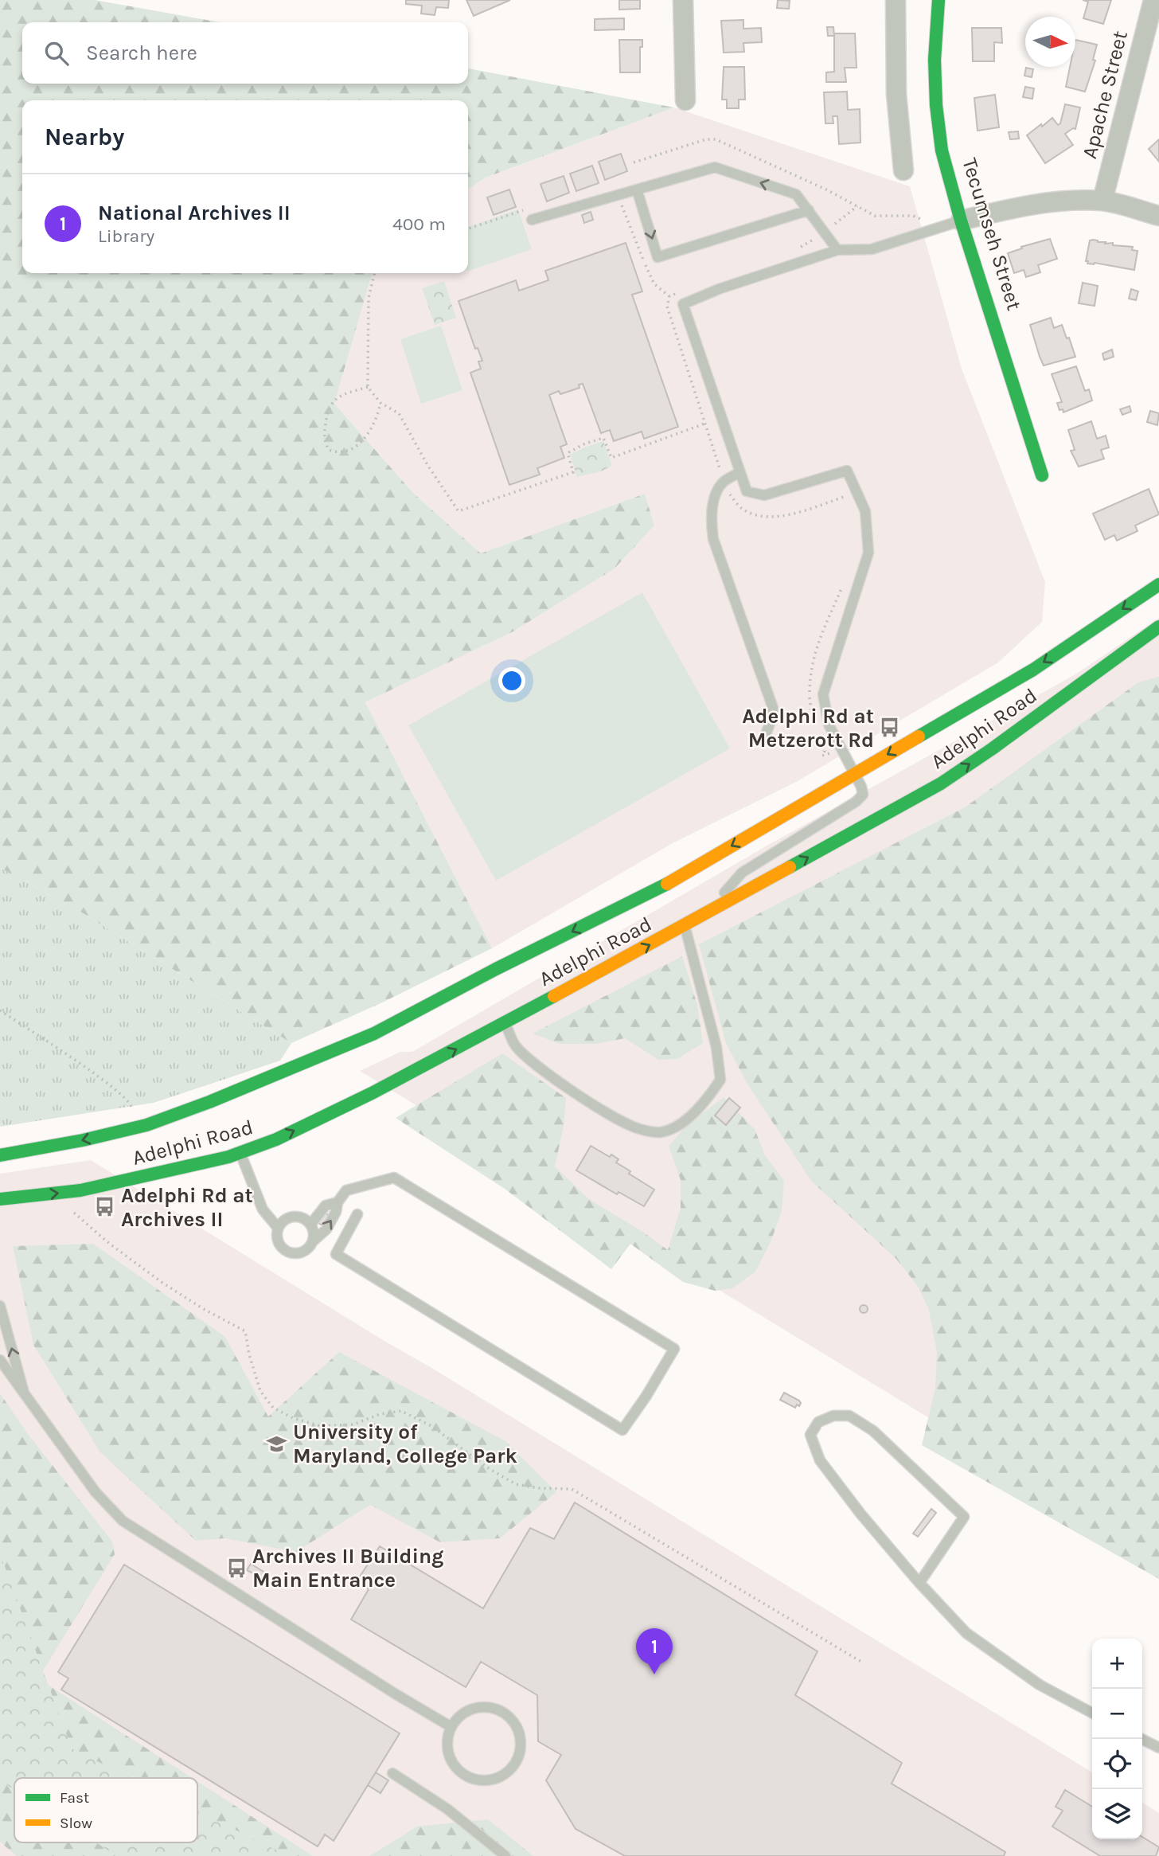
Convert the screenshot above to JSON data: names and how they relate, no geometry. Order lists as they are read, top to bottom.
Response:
{
  "streets": {
    "main road": ["Tecumseh Street", "Adelphi Road"],
    "street": ["Apache Street"]
  },
  "places": {
    "bus stop": ["Adelphi Rd at Metzerott Rd", "Adelphi Rd at Archives II", "Archives II Building Main Entrance"],
    "school or university": ["University of Maryland, College Park"]
  },
  "legend": ["Fast", "Slow"],
  "north": "right",
  "page": {
    "search": "Search here",
    "heading": "Nearby",
    "list": [
      {
        "mark": "1",
        "name": "National Archives II",
        "note": "Library",
        "value": "400 m"
      }
    ],
    "pins": "1",
    "map_buttons": ["+", "−"]
  }
}
